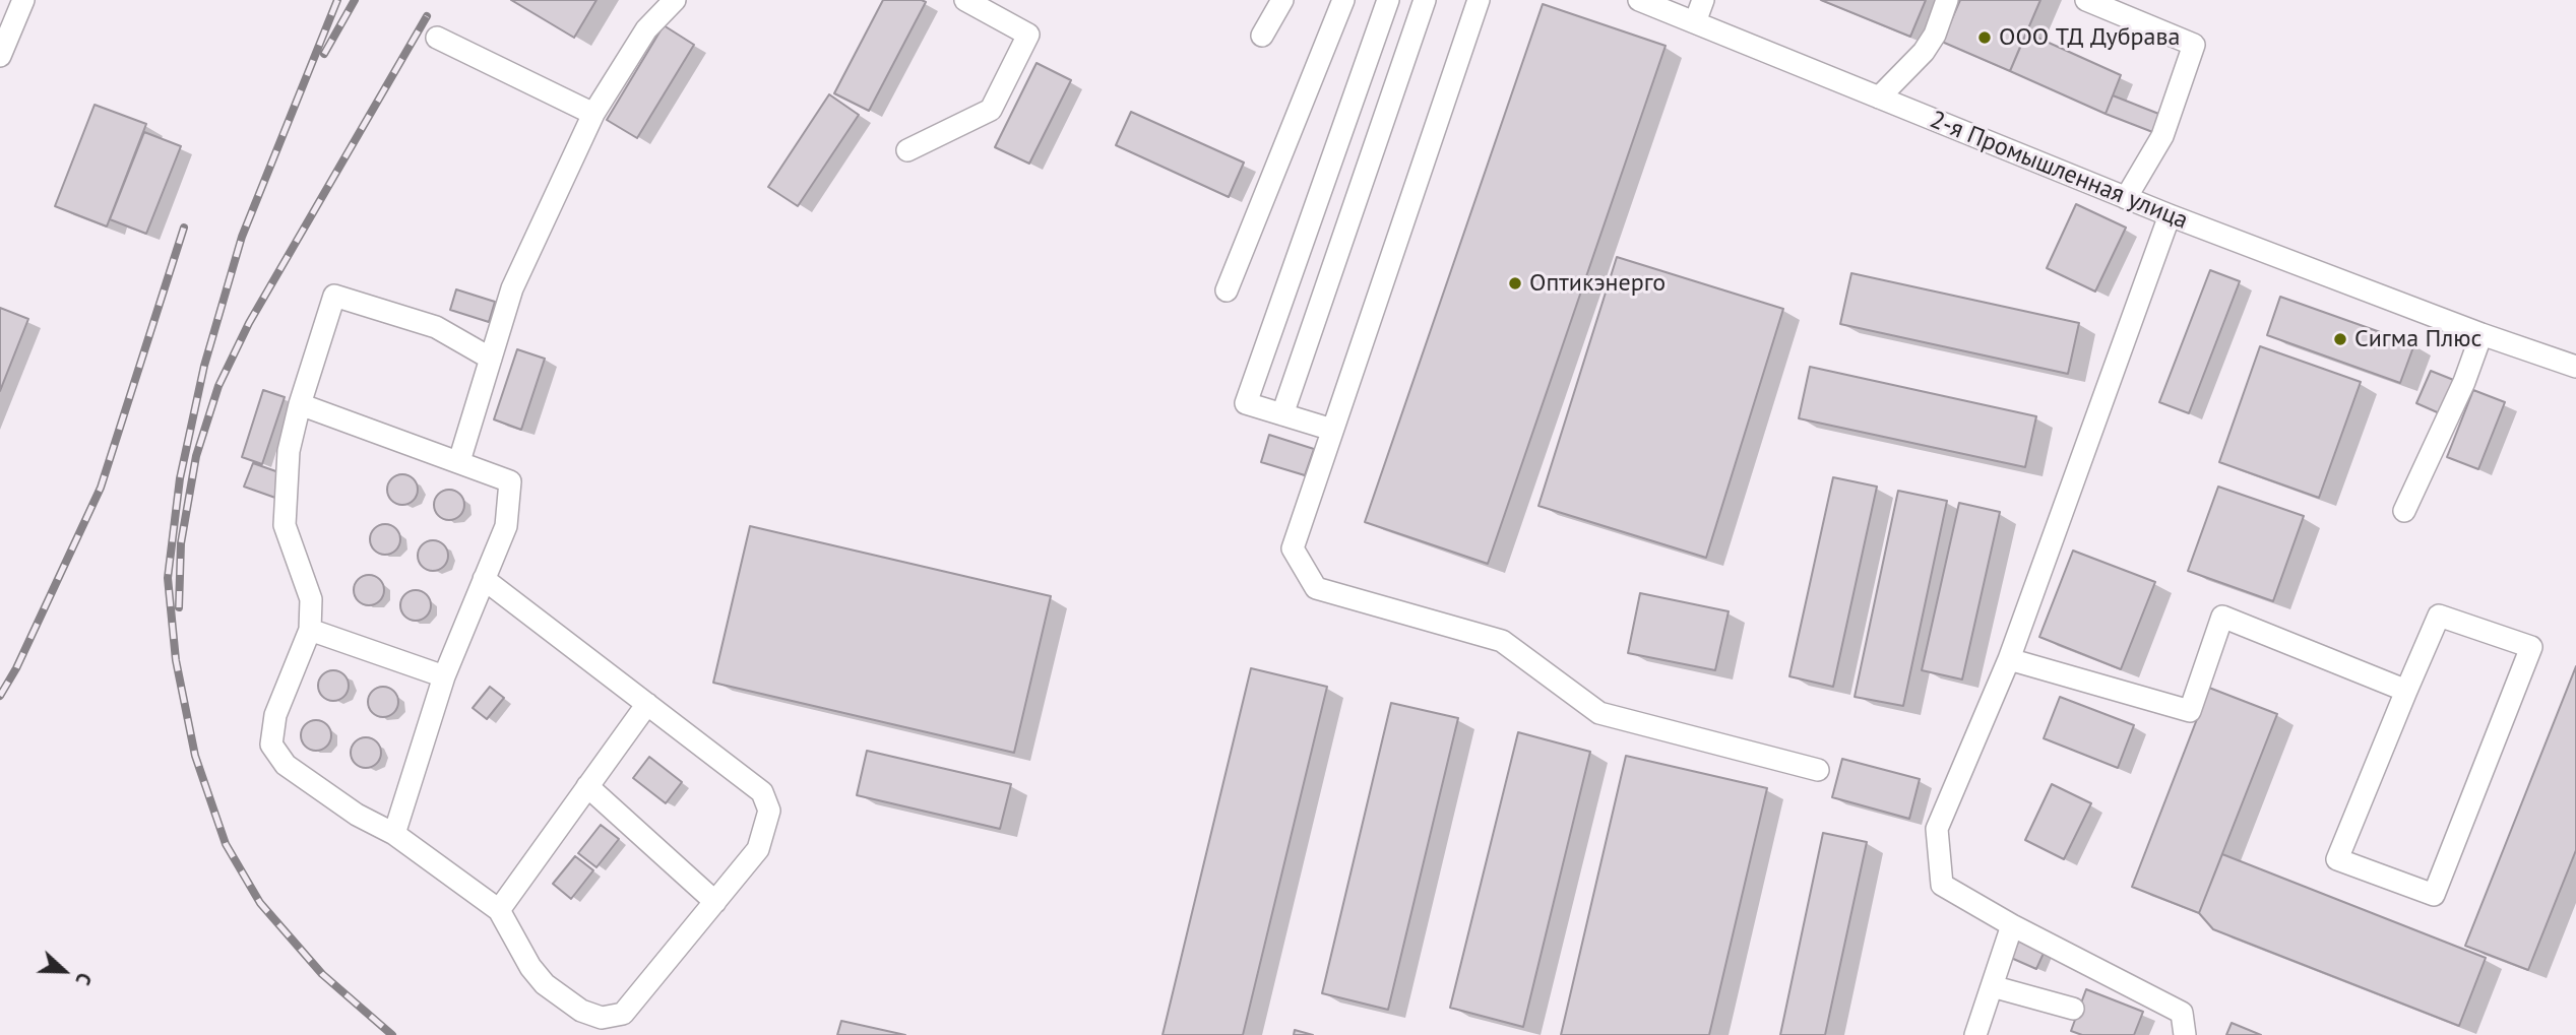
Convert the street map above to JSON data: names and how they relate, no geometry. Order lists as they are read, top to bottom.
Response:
{
  "streets": {
    "street": ["2-я Промышленная улица"]
  },
  "places": ["ООО ТД Дубрава", "Оптикэнерго", "Сигма Плюс"],
  "north": "right"
}
